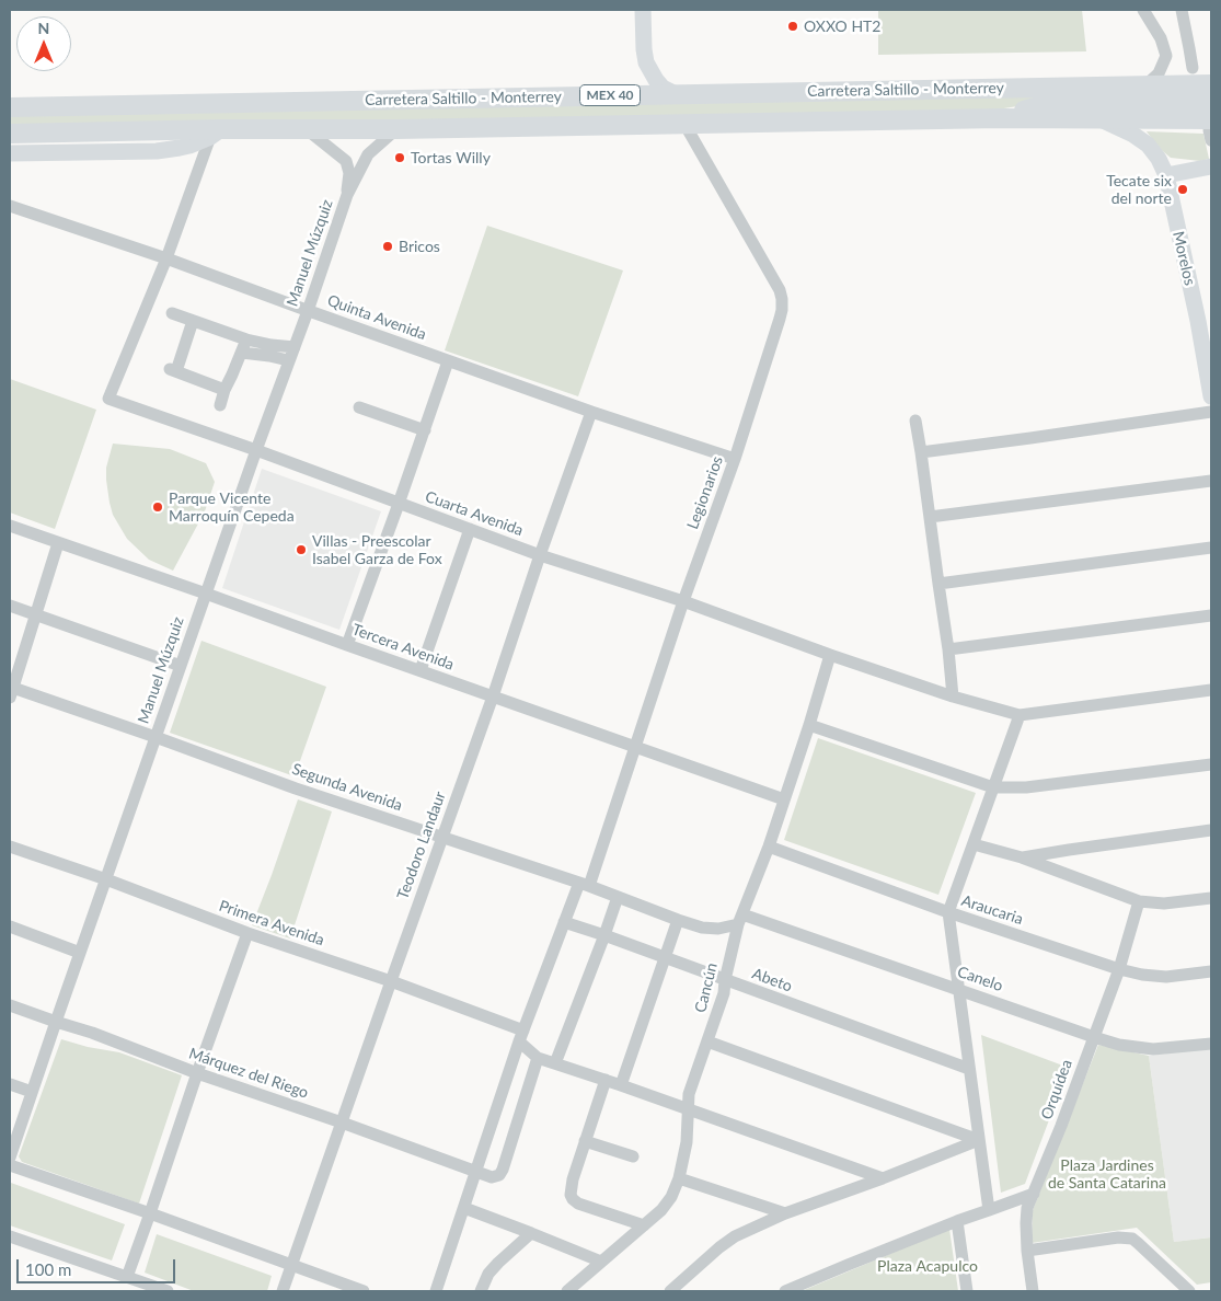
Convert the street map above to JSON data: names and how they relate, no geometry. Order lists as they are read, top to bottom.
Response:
{
  "streets": {
    "main road": ["Carretera Saltillo - Monterrey", "MEX 40"],
    "street": [
      "Manuel Múzquiz",
      "Morelos",
      "Quinta Avenida",
      "Legionarios",
      "Cuarta Avenida",
      "Tercera Avenida",
      "Segunda Avenida",
      "Teodoro Landaur",
      "Araucaria",
      "Primera Avenida",
      "Canelo",
      "Abeto",
      "Cancún",
      "Márquez del Riego",
      "Orquídea"
    ]
  },
  "crossings": [
    ["Carretera Saltillo - Monterrey", "Manuel Múzquiz"],
    ["Carretera Saltillo - Monterrey", "Morelos"],
    ["Carretera Saltillo - Monterrey", "Legionarios"],
    ["Manuel Múzquiz", "Quinta Avenida"],
    ["Manuel Múzquiz", "Cuarta Avenida"],
    ["Manuel Múzquiz", "Tercera Avenida"],
    ["Manuel Múzquiz", "Segunda Avenida"],
    ["Manuel Múzquiz", "Primera Avenida"],
    ["Manuel Múzquiz", "Márquez del Riego"],
    ["Quinta Avenida", "Legionarios"],
    ["Quinta Avenida", "Cuarta Avenida"],
    ["Quinta Avenida", "Teodoro Landaur"],
    ["Legionarios", "Cuarta Avenida"],
    ["Legionarios", "Tercera Avenida"],
    ["Legionarios", "Segunda Avenida"],
    ["Legionarios", "Primera Avenida"],
    ["Legionarios", "Abeto"],
    ["Legionarios", "Márquez del Riego"],
    ["Cuarta Avenida", "Teodoro Landaur"],
    ["Cuarta Avenida", "Cancún"],
    ["Tercera Avenida", "Teodoro Landaur"],
    ["Tercera Avenida", "Cancún"],
    ["Segunda Avenida", "Teodoro Landaur"],
    ["Segunda Avenida", "Canelo"],
    ["Segunda Avenida", "Cancún"],
    ["Teodoro Landaur", "Primera Avenida"],
    ["Teodoro Landaur", "Márquez del Riego"],
    ["Araucaria", "Cancún"],
    ["Araucaria", "Orquídea"],
    ["Canelo", "Cancún"],
    ["Canelo", "Orquídea"],
    ["Abeto", "Cancún"]
  ],
  "parks": ["Plaza Jardines de Santa Catarina", "Plaza Acapulco"],
  "places": [
    "OXXO HT2",
    "Tortas Willy",
    "Tecate six del norte",
    "Bricos",
    "Parque Vicente Marroquín Cepeda",
    "Villas - Preescolar Isabel Garza de Fox"
  ],
  "scale_bar": "100 m",
  "north": "top"
}
